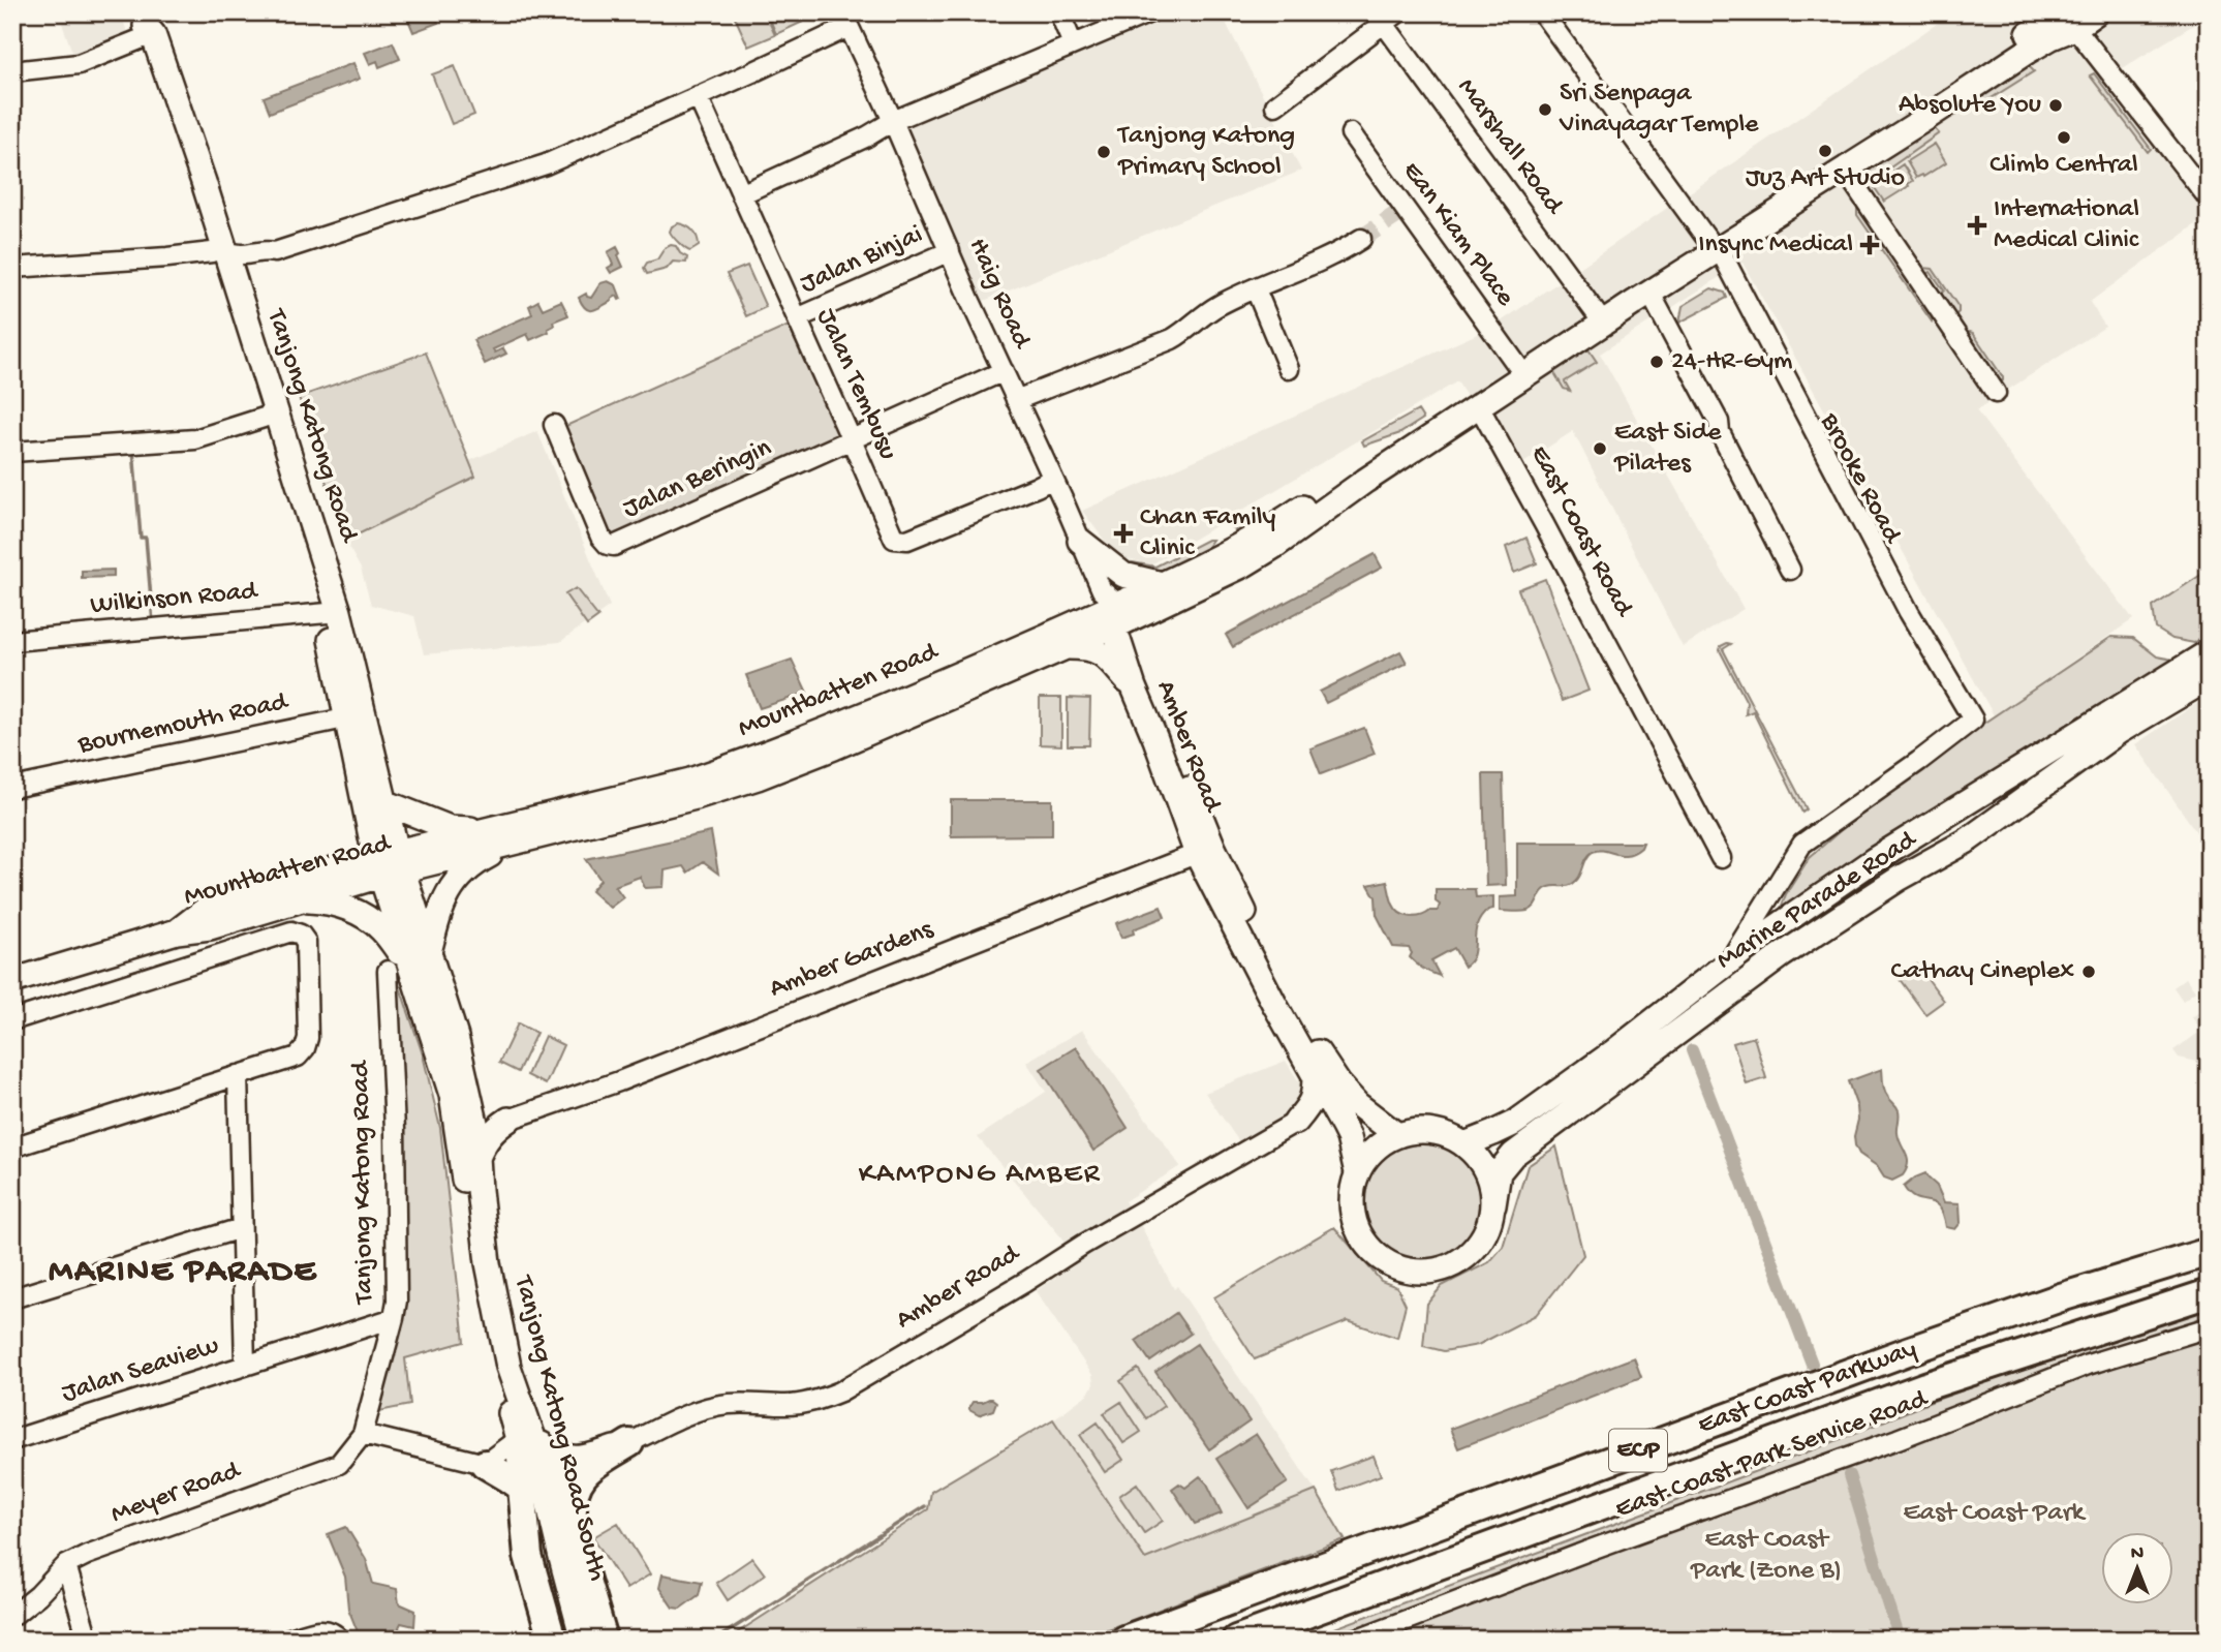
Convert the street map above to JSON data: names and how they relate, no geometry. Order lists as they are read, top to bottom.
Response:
{
  "streets": {
    "highway": ["East Coast Parkway", "ECP"],
    "main road": [
      "Tanjong Katong Road",
      "Mountbatten Road",
      "Amber Road",
      "Marine Parade Road",
      "Tanjong Katong Road South"
    ],
    "street": [
      "Marshall Road",
      "Ean Kiam Place",
      "Jalan Binjai",
      "Haig Road",
      "Jalan Tembusu",
      "Brooke Road",
      "Jalan Beringin",
      "East Coast Road",
      "Wilkinson Road",
      "Bournemouth Road",
      "Amber Gardens",
      "Jalan Seaview",
      "East Coast Park Service Road",
      "Meyer Road"
    ]
  },
  "crossings": [
    ["Jalan Binjai", "Haig Road"],
    ["Jalan Binjai", "Jalan Tembusu"],
    ["Haig Road", "Jalan Tembusu"],
    ["Haig Road", "Mountbatten Road"],
    ["Haig Road", "Amber Road"],
    ["Jalan Tembusu", "Jalan Beringin"],
    ["Tanjong Katong Road", "Wilkinson Road"],
    ["Tanjong Katong Road", "Mountbatten Road"],
    ["Tanjong Katong Road", "Bournemouth Road"],
    ["Tanjong Katong Road", "Jalan Seaview"],
    ["Tanjong Katong Road", "Tanjong Katong Road South"],
    ["Tanjong Katong Road", "Meyer Road"],
    ["Brooke Road", "Marine Parade Road"],
    ["East Coast Road", "Mountbatten Road"],
    ["Mountbatten Road", "Amber Road"],
    ["Mountbatten Road", "Tanjong Katong Road South"],
    ["Amber Road", "Marine Parade Road"],
    ["Amber Road", "Amber Gardens"]
  ],
  "districts": ["KAMPONG AMBER", "MARINE PARADE"],
  "parks": ["East Coast Park", "East Coast Park (Zone B)"],
  "places": {
    "other": [
      "Absolute You",
      "Sri Senpaga Vinayagar Temple",
      "Climb Central",
      "Juz Art Studio",
      "Tanjong Katong Primary School",
      "24-HR-Gym",
      "East Side Pilates",
      "Cathay Cineplex"
    ],
    "health": ["International Medical Clinic", "Insync Medical", "Chan Family Clinic"]
  },
  "north": "top"
}
